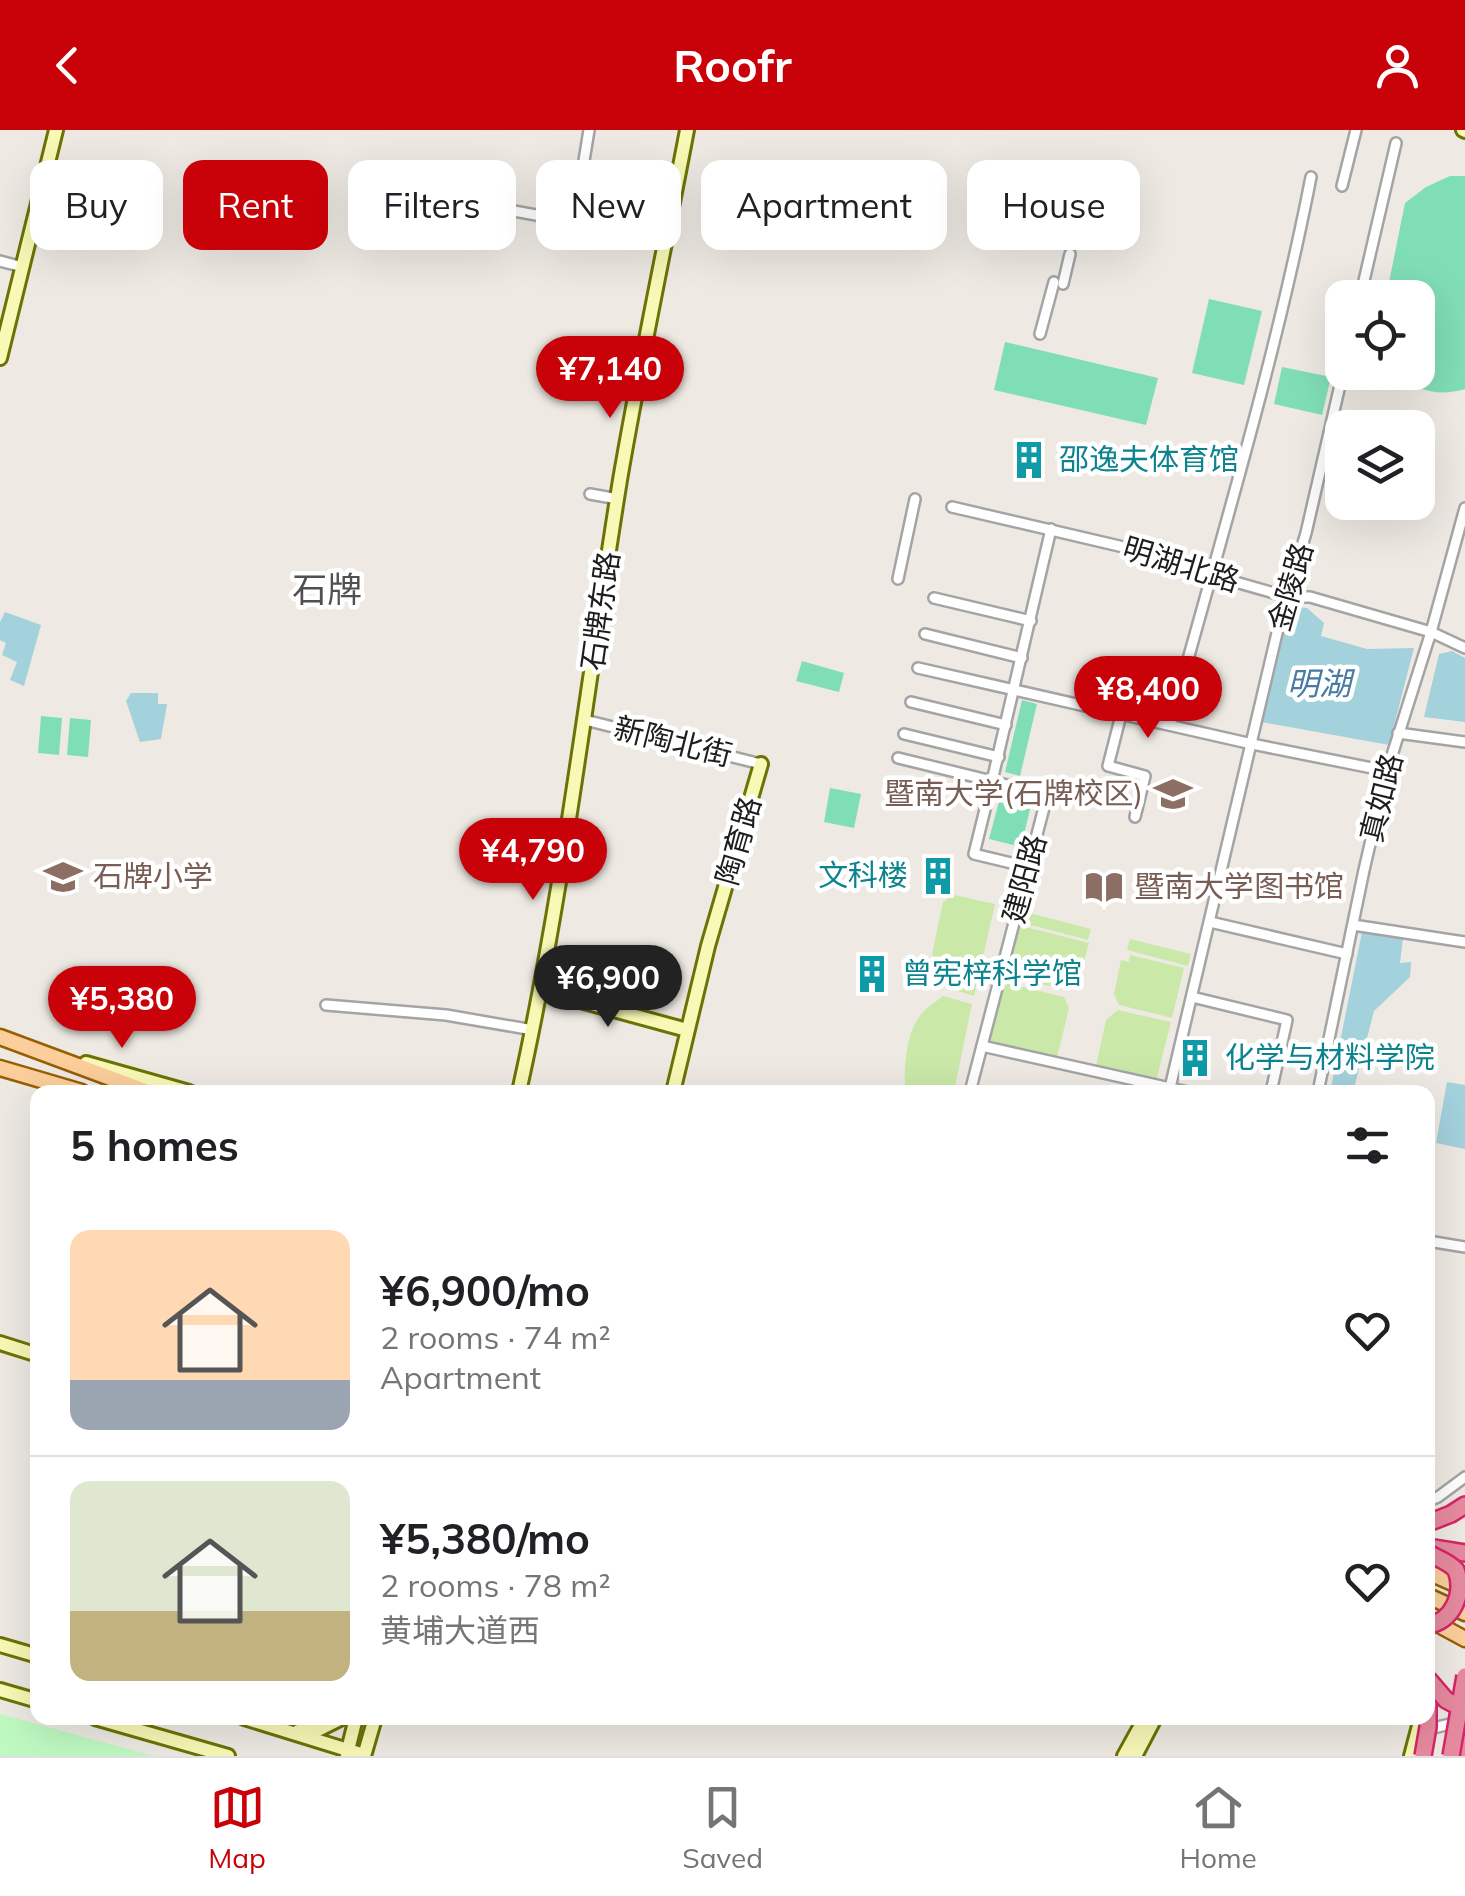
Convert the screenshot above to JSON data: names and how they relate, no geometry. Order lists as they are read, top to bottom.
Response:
{
  "streets": {
    "street": [
      "明湖北路",
      "金陵路",
      "石牌东路",
      "新陶北街",
      "真如路",
      "陶育路",
      "建阳路"
    ]
  },
  "crossings": [
    ["明湖北路", "金陵路"],
    ["明湖北路", "真如路"],
    ["石牌东路", "新陶北街"],
    ["新陶北街", "陶育路"]
  ],
  "districts": ["石牌"],
  "water": ["明湖"],
  "places": {
    "building": [
      "邵逸夫体育馆",
      "文科楼",
      "曾宪梓科学馆",
      "化学与材料学院"
    ],
    "school or university": ["暨南大学(石牌校区)", "石牌小学"],
    "library": ["暨南大学图书馆"]
  },
  "page": {
    "header": "Roofr",
    "chip": [
      "Buy",
      "Rent",
      "Filters",
      "New",
      "Apartment",
      "House"
    ],
    "price": [
      "¥7,140",
      "¥8,400",
      "¥4,790",
      "¥6,900",
      "¥5,380"
    ],
    "heading": "5 homes",
    "list": [
      {
        "name": "¥6,900/mo",
        "note": "2 rooms · 74 m² · Apartment"
      },
      {
        "name": "¥5,380/mo",
        "note": "2 rooms · 78 m² · 黄埔大道西"
      }
    ],
    "tabs": ["Map", "Saved", "Home"]
  }
}
